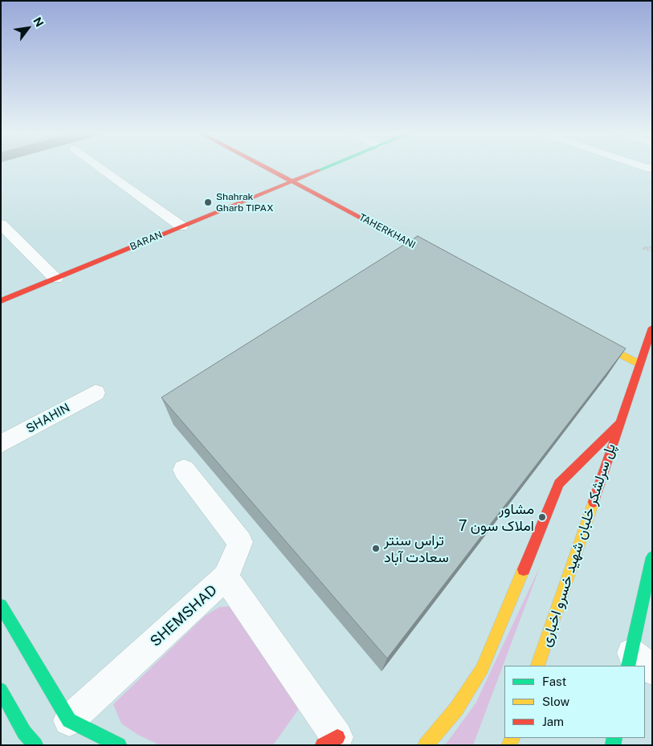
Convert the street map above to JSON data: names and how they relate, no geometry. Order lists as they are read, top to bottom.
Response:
{
  "streets": {
    "main road": ["TAHERKHANI", "BARAN", "پل سرلشکر خلبان شهید خسرو اخباری"],
    "street": ["SHAHIN", "SHEMSHAD"]
  },
  "crossings": [
    ["TAHERKHANI", "BARAN"]
  ],
  "places": ["Shahrak Gharb TIPAX", "مشاور املاک سون 7", "تراس سنتر سعادت آباد"],
  "legend": ["Fast", "Slow", "Jam"],
  "north": "top right"
}
